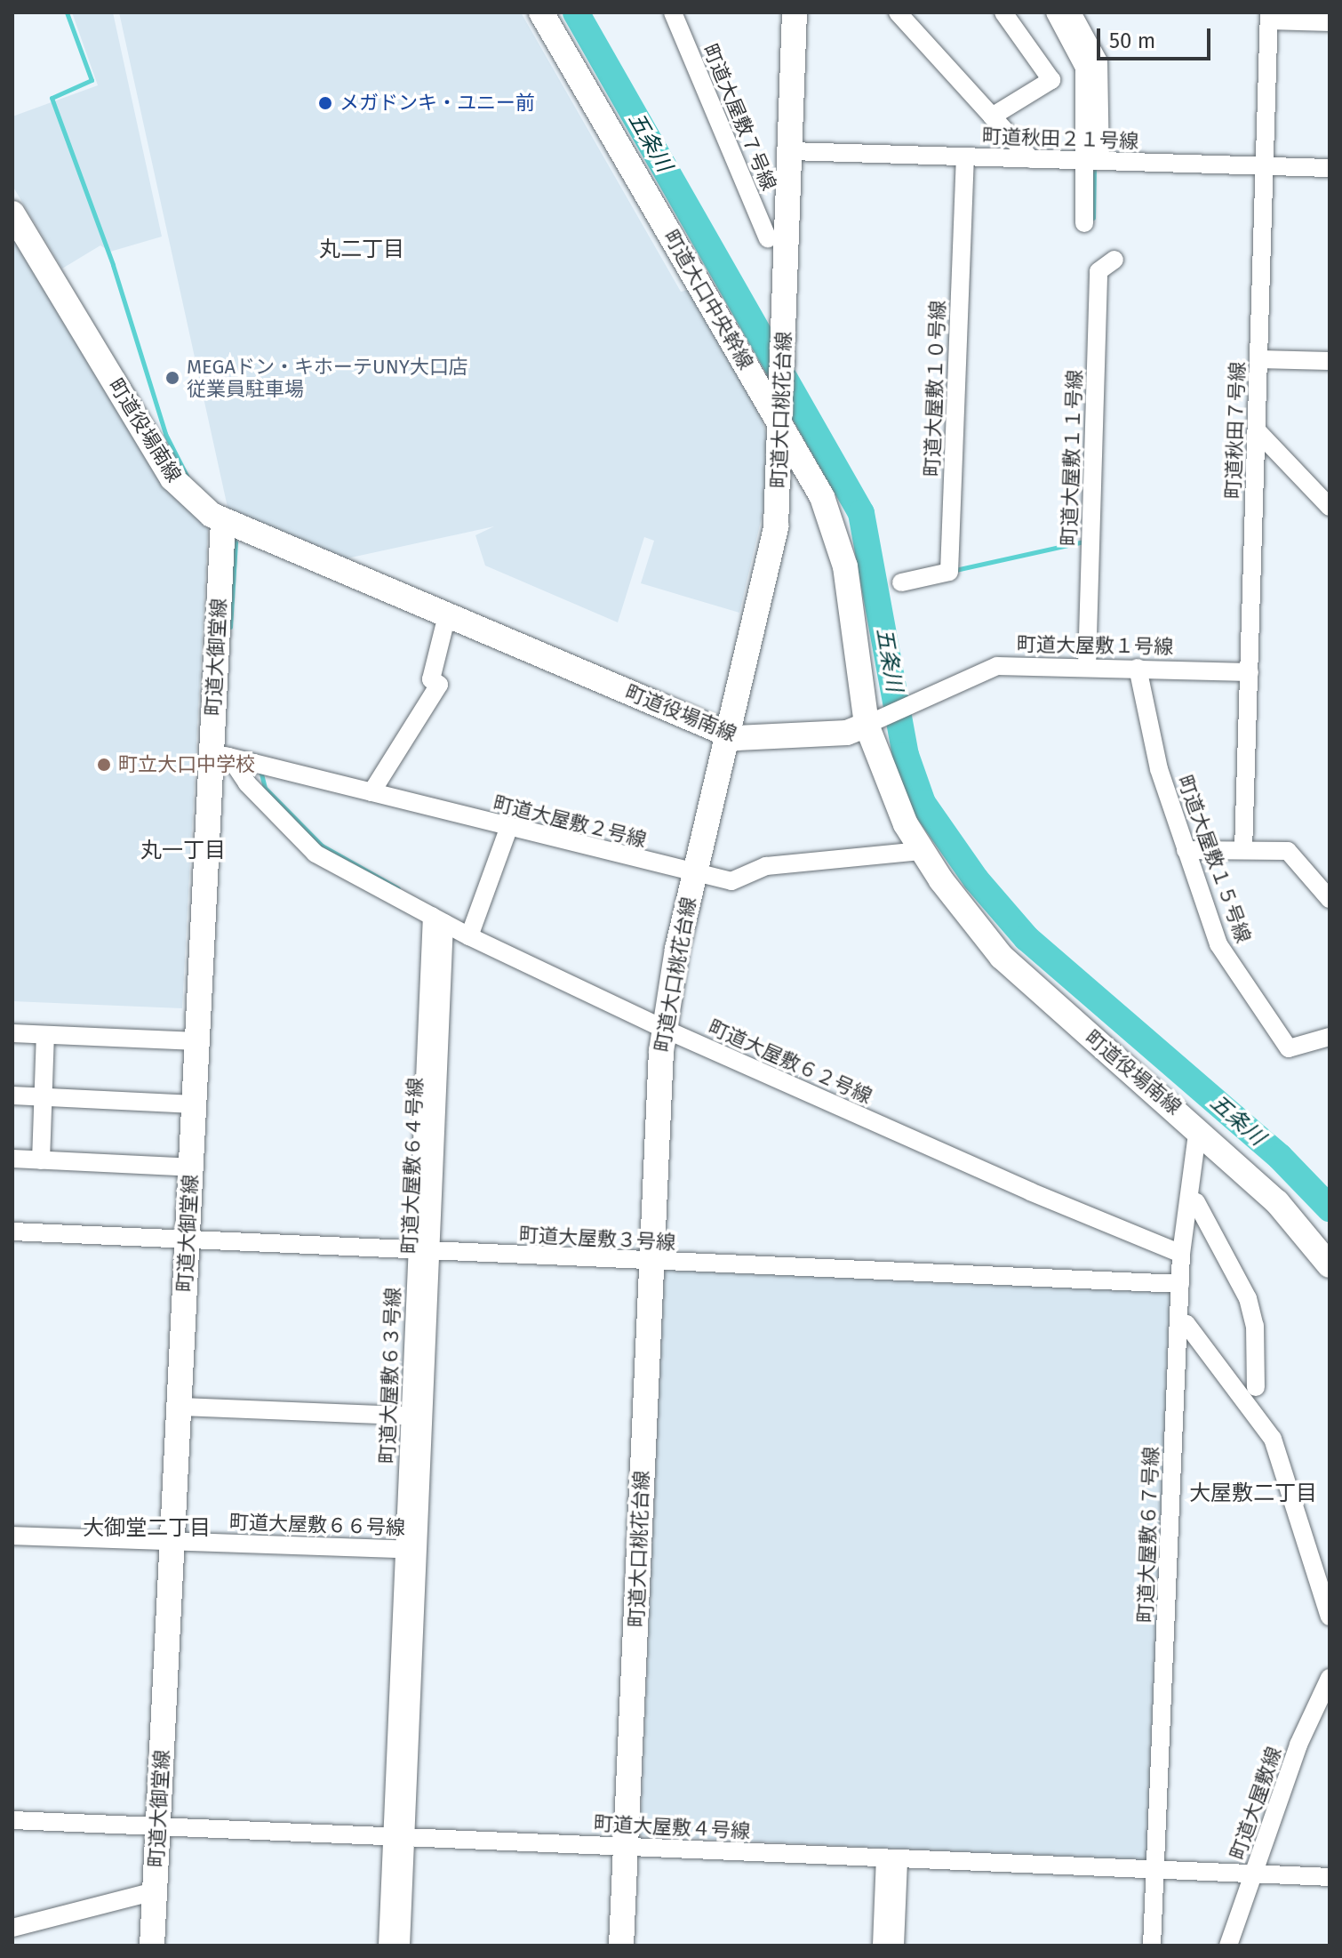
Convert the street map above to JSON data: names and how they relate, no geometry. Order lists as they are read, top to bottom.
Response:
{
  "streets": {
    "street": [
      "町道大屋敷７号線",
      "町道秋田２１号線",
      "町道大口中央幹線",
      "町道大屋敷１０号線",
      "町道大口桃花台線",
      "町道役場南線",
      "町道秋田７号線",
      "町道大屋敷１１号線",
      "町道大屋敷１号線",
      "町道大御堂線",
      "町道大屋敷２号線",
      "町道大屋敷１５号線",
      "町道大屋敷６２号線",
      "町道大屋敷３号線",
      "町道大屋敷６３号線",
      "町道大屋敷６６号線",
      "町道大屋敷６７号線",
      "町道大屋敷線",
      "町道大屋敷４号線"
    ]
  },
  "crossings": [
    ["町道秋田２１号線", "町道大屋敷１０号線"],
    ["町道秋田２１号線", "町道大口桃花台線"],
    ["町道秋田２１号線", "町道秋田７号線"],
    ["町道大口中央幹線", "町道大口桃花台線"],
    ["町道大口中央幹線", "町道役場南線"],
    ["町道大口中央幹線", "町道大屋敷１号線"],
    ["町道大口桃花台線", "町道役場南線"],
    ["町道大口桃花台線", "町道大屋敷２号線"],
    ["町道大口桃花台線", "町道大屋敷６２号線"],
    ["町道大口桃花台線", "町道大屋敷３号線"],
    ["町道大口桃花台線", "町道大屋敷４号線"],
    ["町道役場南線", "町道大屋敷１号線"],
    ["町道役場南線", "町道大御堂線"],
    ["町道役場南線", "町道大屋敷２号線"],
    ["町道役場南線", "町道大屋敷６７号線"],
    ["町道秋田７号線", "町道大屋敷１号線"],
    ["町道大屋敷１１号線", "町道大屋敷１号線"],
    ["町道大屋敷１号線", "町道大屋敷１５号線"],
    ["町道大御堂線", "町道大屋敷２号線"],
    ["町道大御堂線", "町道大屋敷６２号線"],
    ["町道大御堂線", "町道大屋敷３号線"],
    ["町道大御堂線", "町道大屋敷６６号線"],
    ["町道大御堂線", "町道大屋敷４号線"],
    ["町道大屋敷２号線", "町道大屋敷６２号線"],
    ["町道大屋敷６２号線", "町道大屋敷６３号線"],
    ["町道大屋敷６２号線", "町道大屋敷６７号線"],
    ["町道大屋敷３号線", "町道大屋敷６３号線"],
    ["町道大屋敷３号線", "町道大屋敷６７号線"],
    ["町道大屋敷６３号線", "町道大屋敷６６号線"],
    ["町道大屋敷６７号線", "町道大屋敷４号線"],
    ["町道大屋敷線", "町道大屋敷４号線"]
  ],
  "districts": [
    "丸二丁目",
    "丸一丁目",
    "大屋敷二丁目",
    "大御堂二丁目"
  ],
  "water": ["五条川"],
  "places": ["メガドンキ・ユニー前", "MEGAドン・キホーテUNY大口店 従業員駐車場", "町立大口中学校"],
  "scale_bar": "50 m"
}
